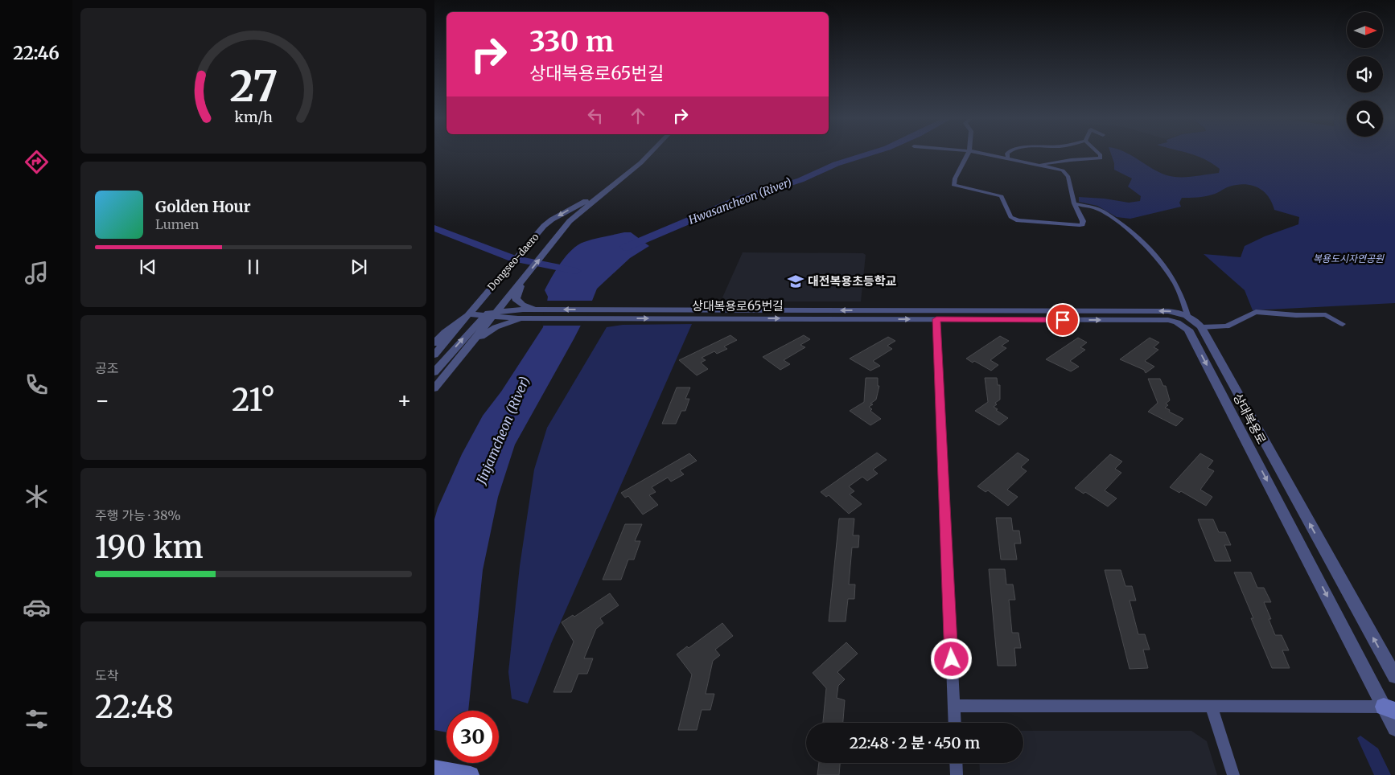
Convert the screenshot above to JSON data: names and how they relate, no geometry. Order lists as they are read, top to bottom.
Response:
{
  "streets": {
    "street": ["Dongseo-daero", "상대복용로65번길", "상대복용로"]
  },
  "crossings": [
    ["Dongseo-daero", "상대복용로65번길"],
    ["상대복용로65번길", "상대복용로"]
  ],
  "water": ["Hwasancheon (River)", "Jinjamcheon (River)"],
  "parks": ["복용도시자연공원"],
  "places": {
    "school or university": ["대전복용초등학교"]
  },
  "north": "right",
  "page": {
    "tabs": "22:46",
    "turn": ["330 m", "상대복용로65번길"],
    "song": ["Golden Hour", "Lumen"],
    "tile": [
      "공조",
      ["주행 가능 · 38%", "190 km"],
      ["도착", "22:48"]
    ],
    "heat": ["−", "21°", "+"],
    "limit": "30",
    "trip": "22:48 · 2 분 · 450 m",
    "gauge": ["27", "km/h"]
  }
}
